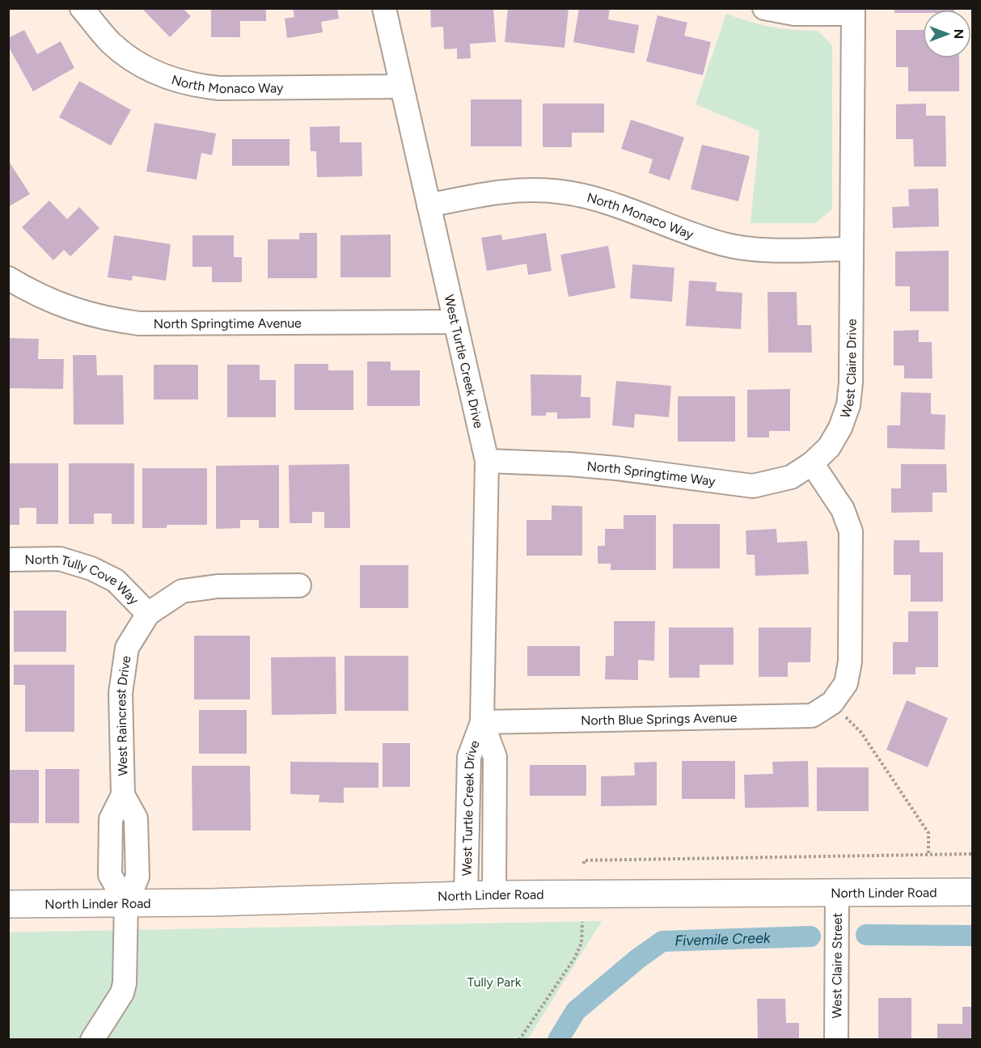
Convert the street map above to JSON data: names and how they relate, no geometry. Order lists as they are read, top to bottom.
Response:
{
  "streets": {
    "main road": ["North Linder Road"],
    "street": [
      "North Monaco Way",
      "North Springtime Avenue",
      "West Turtle Creek Drive",
      "West Claire Drive",
      "North Springtime Way",
      "North Tully Cove Way",
      "West Raincrest Drive",
      "North Blue Springs Avenue",
      "West Claire Street"
    ]
  },
  "crossings": [
    ["North Monaco Way", "West Turtle Creek Drive"],
    ["North Monaco Way", "West Claire Drive"],
    ["North Springtime Avenue", "West Turtle Creek Drive"],
    ["West Turtle Creek Drive", "North Springtime Way"],
    ["West Turtle Creek Drive", "North Blue Springs Avenue"],
    ["West Turtle Creek Drive", "North Linder Road"],
    ["West Claire Drive", "North Springtime Way"],
    ["North Tully Cove Way", "West Raincrest Drive"],
    ["West Raincrest Drive", "North Linder Road"],
    ["North Linder Road", "West Claire Street"]
  ],
  "water": ["Fivemile Creek"],
  "parks": ["Tully Park"],
  "north": "right"
}
